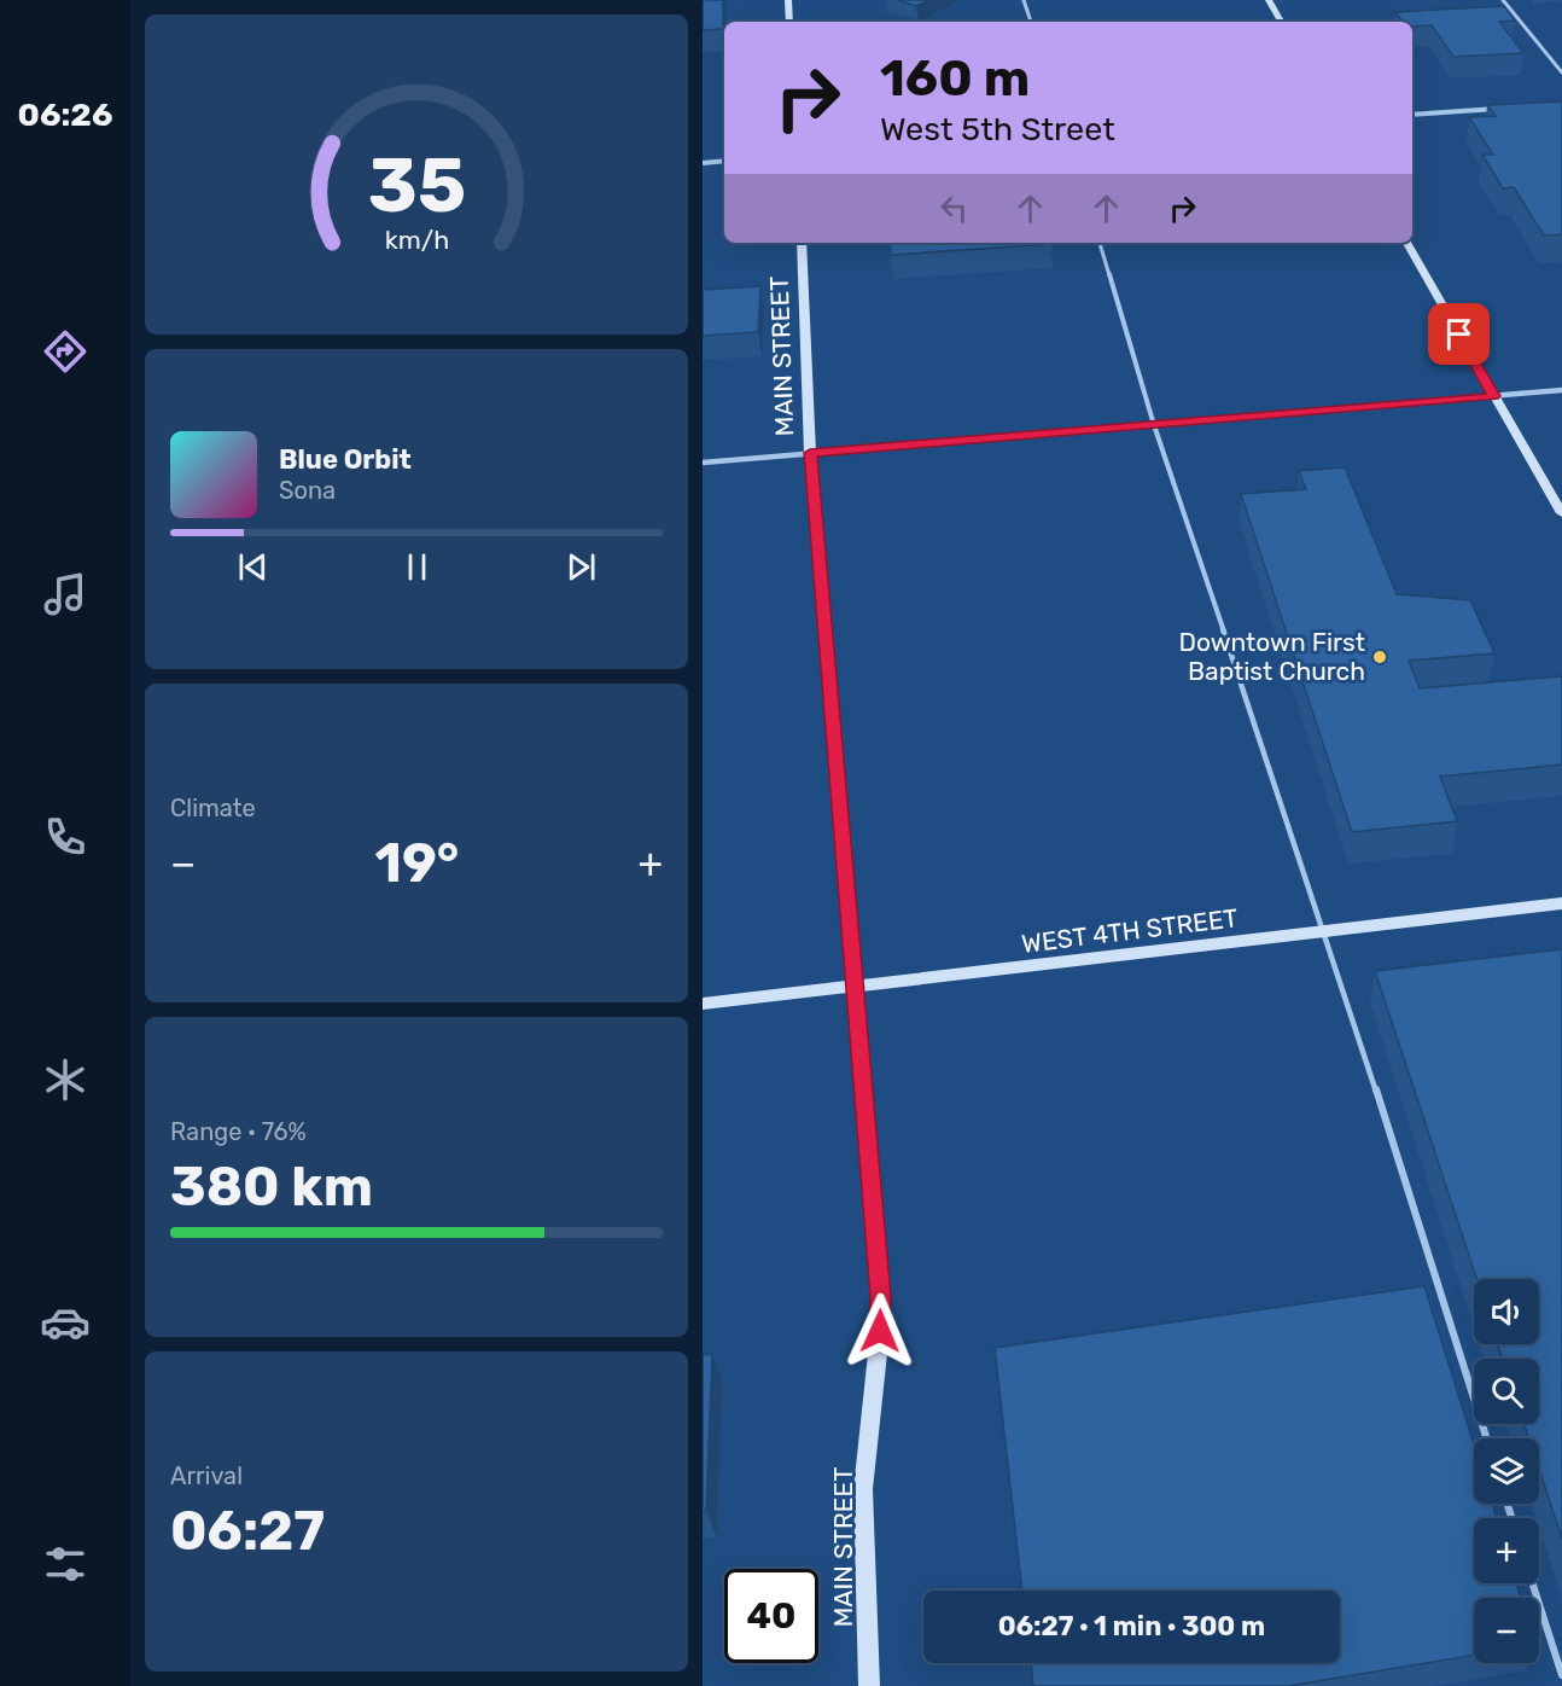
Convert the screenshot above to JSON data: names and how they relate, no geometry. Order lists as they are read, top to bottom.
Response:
{
  "streets": {
    "street": ["MAIN STREET", "WEST 4TH STREET"]
  },
  "crossings": [
    ["MAIN STREET", "WEST 4TH STREET"]
  ],
  "places": ["Downtown First Baptist Church"],
  "page": {
    "tabs": "06:26",
    "turn": ["160 m", "West 5th Street"],
    "song": ["Blue Orbit", "Sona"],
    "tile": [
      "Climate",
      ["Range · 76%", "380 km"],
      ["Arrival", "06:27"]
    ],
    "heat": ["−", "19°", "+"],
    "map_buttons": ["+", "−"],
    "limit": "40",
    "trip": "06:27 · 1 min · 300 m",
    "gauge": ["35", "km/h"]
  }
}
